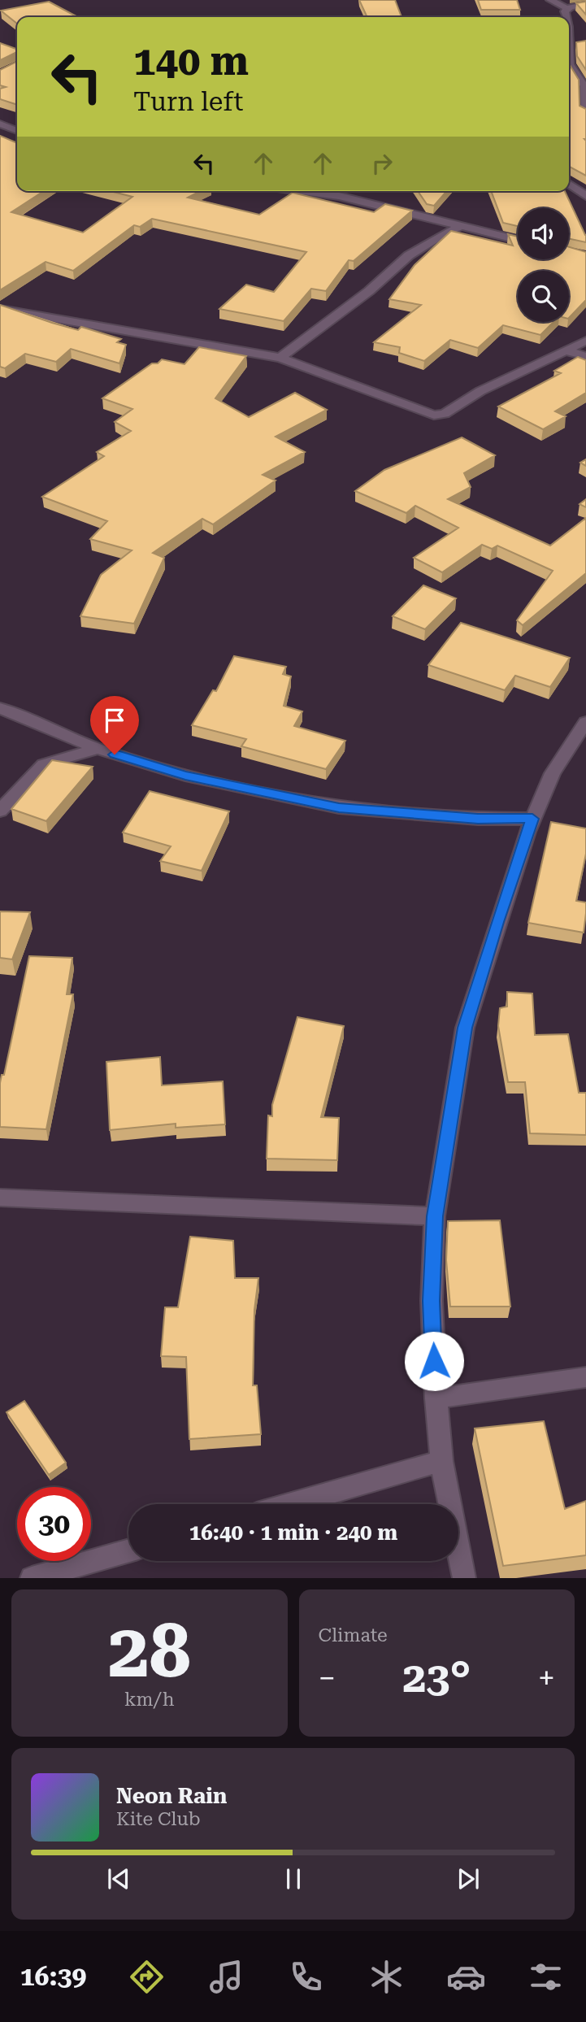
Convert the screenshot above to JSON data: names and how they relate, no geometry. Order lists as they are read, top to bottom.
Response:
{
  "page": {
    "turn": ["140 m", "Turn left"],
    "limit": "30",
    "trip": "16:40 · 1 min · 240 m",
    "tile": [
      ["28", "km/h"],
      "Climate"
    ],
    "heat": ["−", "23°", "+"],
    "song": ["Neon Rain", "Kite Club"],
    "tabs": "16:39"
  }
}
